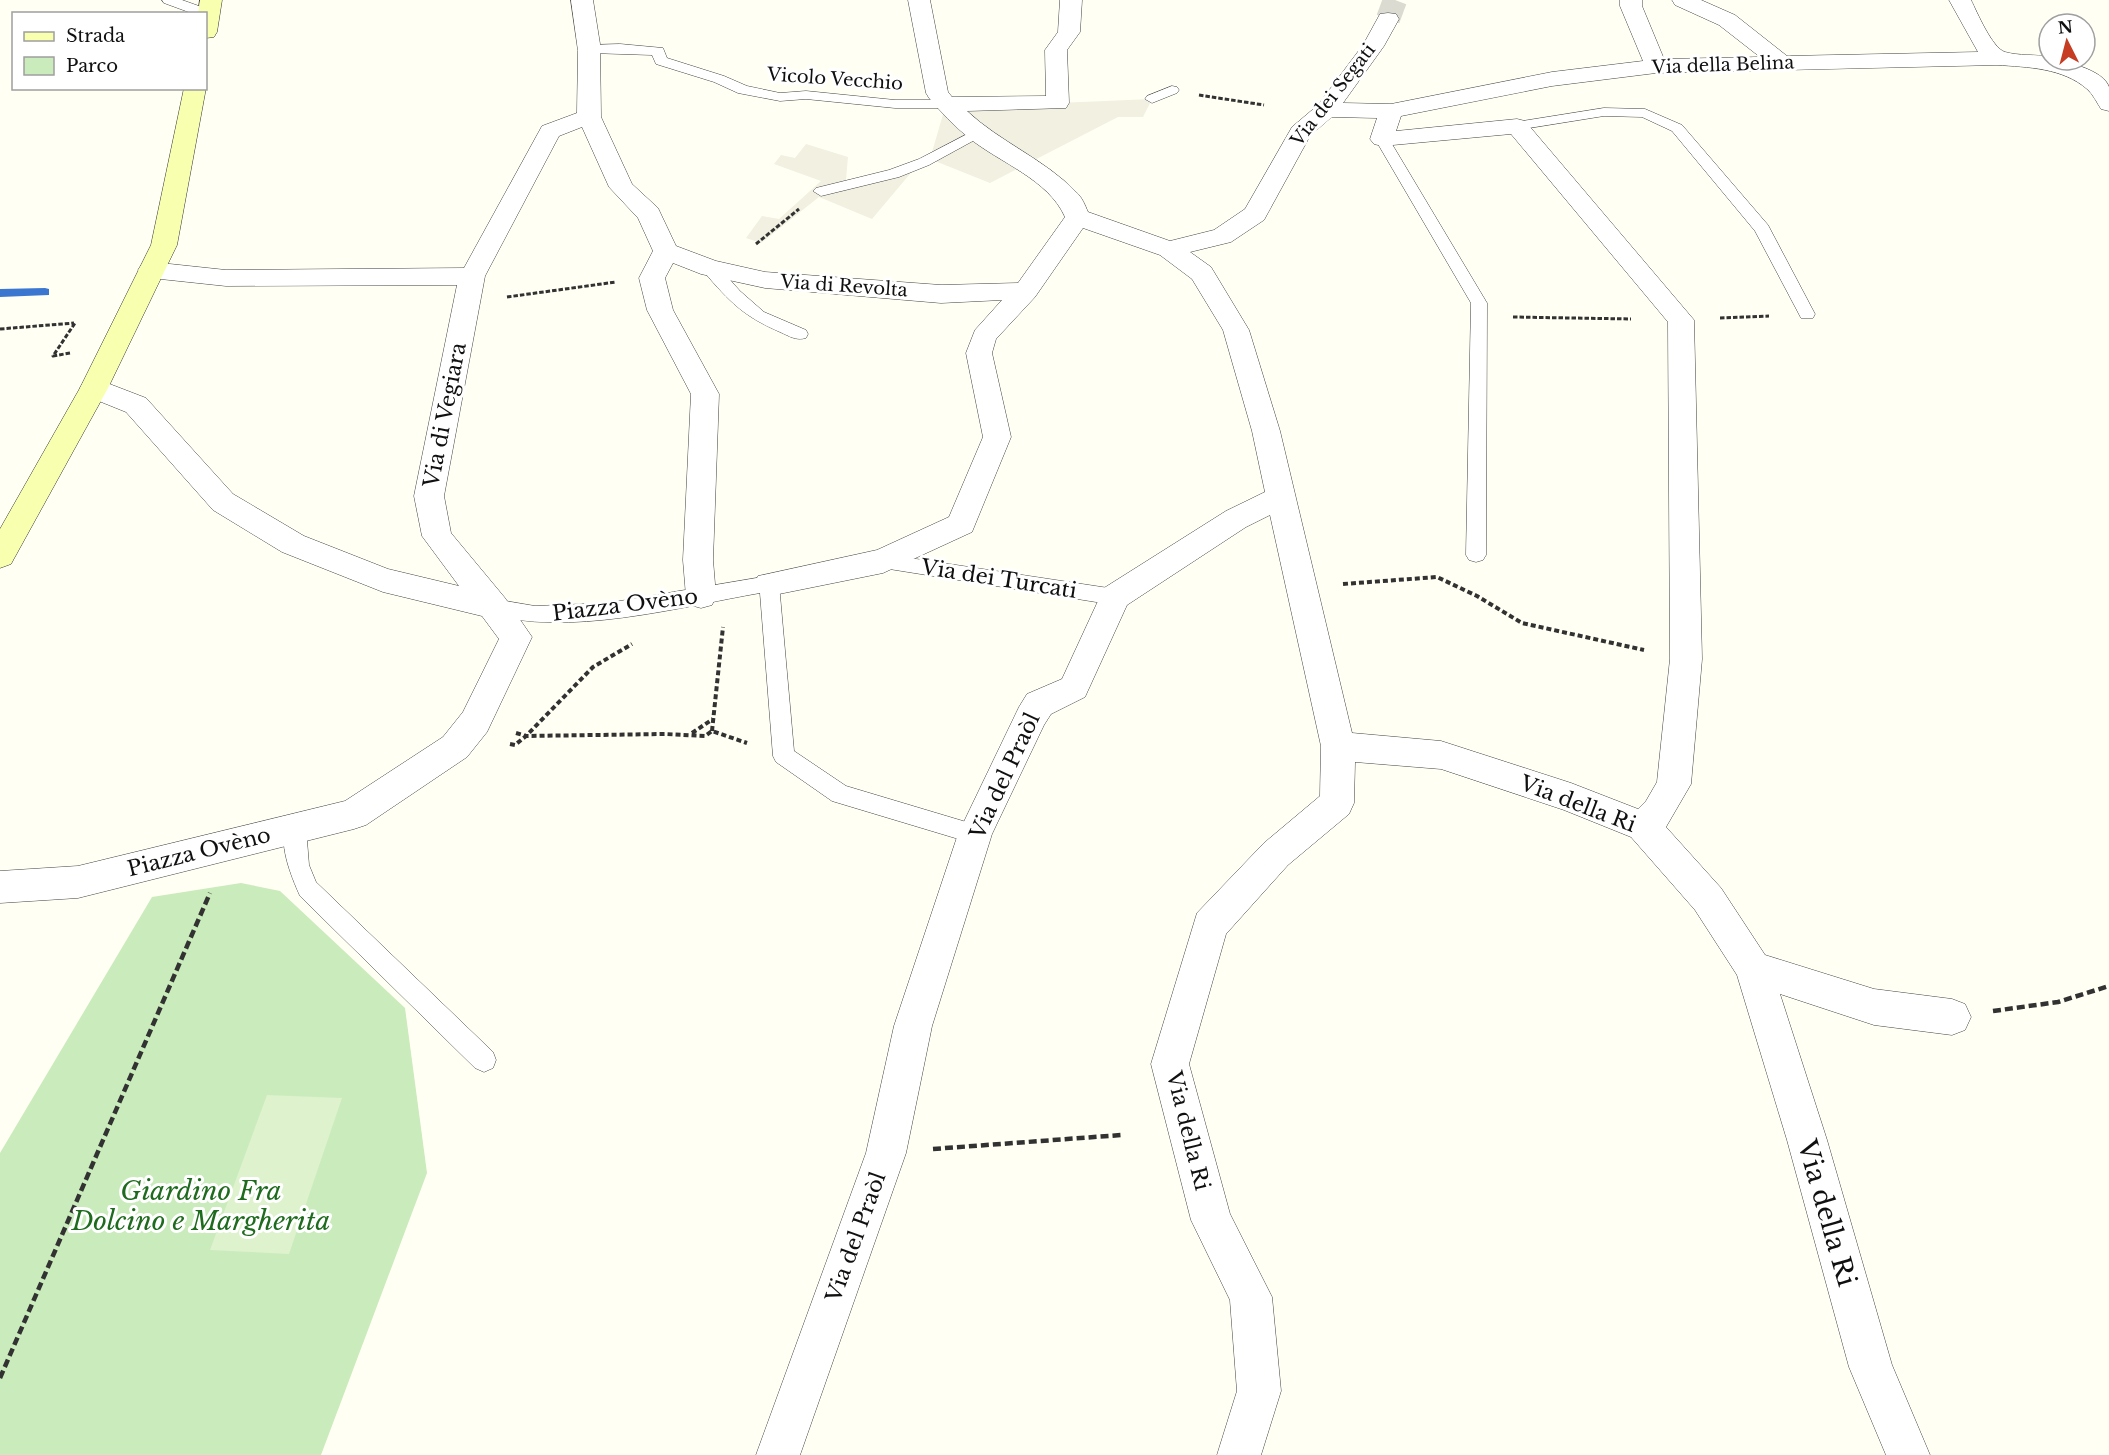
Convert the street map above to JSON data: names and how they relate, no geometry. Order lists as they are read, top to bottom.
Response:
{
  "streets": {
    "street": [
      "Via della Belina",
      "Via dei Segati",
      "Via di Revolta",
      "Via di Vegiara",
      "Via dei Turcati",
      "Piazza Ovèno",
      "Via del Praòl",
      "Via della Ri"
    ],
    "lane": ["Vicolo Vecchio"]
  },
  "crossings": [
    ["Via della Belina", "Via dei Segati"],
    ["Via di Revolta", "Via dei Turcati"],
    ["Via di Vegiara", "Piazza Ovèno"],
    ["Via dei Turcati", "Piazza Ovèno"],
    ["Via dei Turcati", "Via del Praòl"]
  ],
  "parks": ["Giardino Fra Dolcino e Margherita"],
  "legend": ["Strada", "Parco"],
  "north": "top"
}
